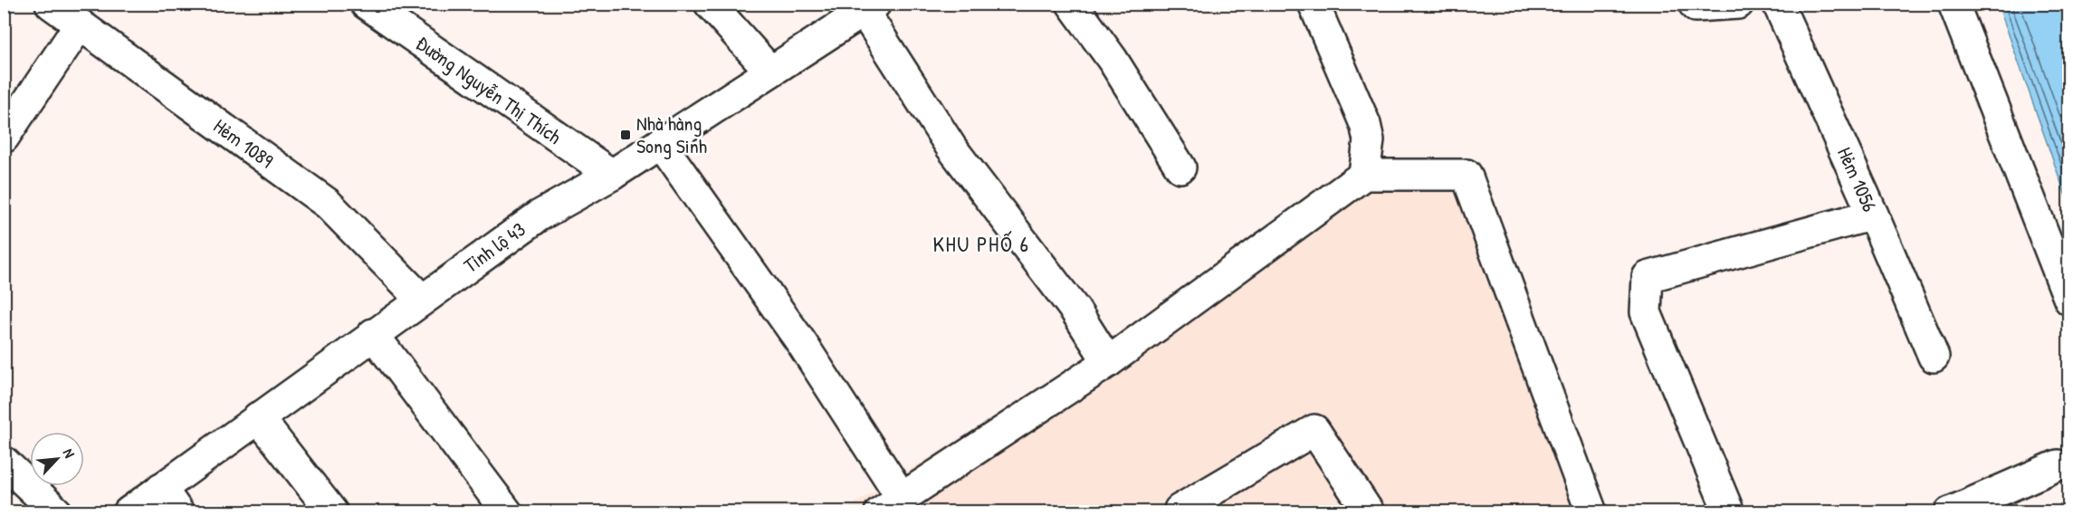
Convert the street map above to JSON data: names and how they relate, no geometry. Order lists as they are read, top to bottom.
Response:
{
  "streets": {
    "street": [
      "Đường Nguyễn Thị Thích",
      "Hẻm 1089",
      "Hẻm 1056",
      "Tỉnh lộ 43"
    ]
  },
  "crossings": [
    ["Đường Nguyễn Thị Thích", "Tỉnh lộ 43"],
    ["Hẻm 1089", "Tỉnh lộ 43"]
  ],
  "districts": ["KHU PHỐ 6"],
  "places": {
    "transit": ["Nhà hàng Song Sinh"]
  },
  "north": "top right"
}
